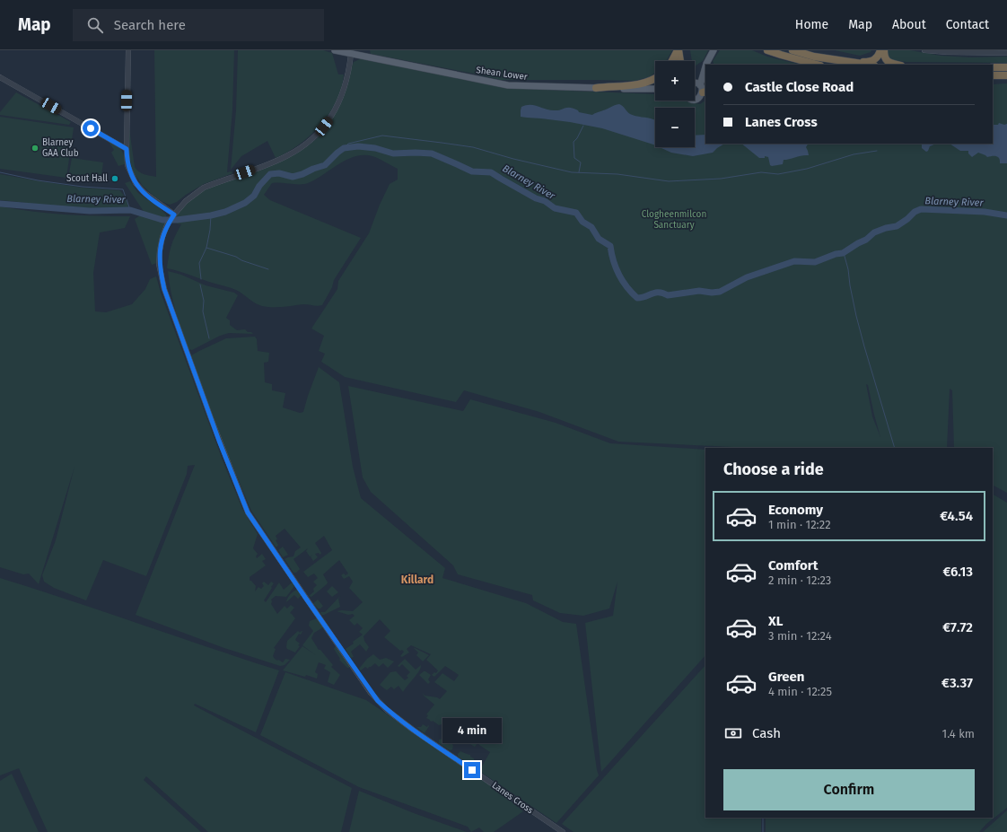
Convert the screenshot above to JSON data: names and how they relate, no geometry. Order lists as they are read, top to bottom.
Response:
{
  "streets": {
    "main road": ["Shean Lower"],
    "street": ["Lanes Cross"]
  },
  "districts": ["Killard"],
  "water": ["Blarney River"],
  "parks": ["Clogheenmilcon Sanctuary"],
  "places": ["Blarney GAA Club", "Scout Hall"],
  "page": {
    "header": "Map",
    "search": "Search here",
    "nav": [
      "Home",
      "Map",
      "About",
      "Contact"
    ],
    "map_buttons": ["+", "−"],
    "banner": ["Castle Close Road", "Lanes Cross"],
    "heading": "Choose a ride",
    "list": [
      {
        "name": "Economy",
        "note": "1 min · 12:22",
        "value": "€4.54"
      },
      {
        "name": "Comfort",
        "note": "2 min · 12:23",
        "value": "€6.13"
      },
      {
        "name": "XL",
        "note": "3 min · 12:24",
        "value": "€7.72"
      },
      {
        "name": "Green",
        "note": "4 min · 12:25",
        "value": "€3.37"
      }
    ],
    "pay": ["Cash", "1.4 km"],
    "bubble": "4 min",
    "buttons": "Confirm"
  }
}
